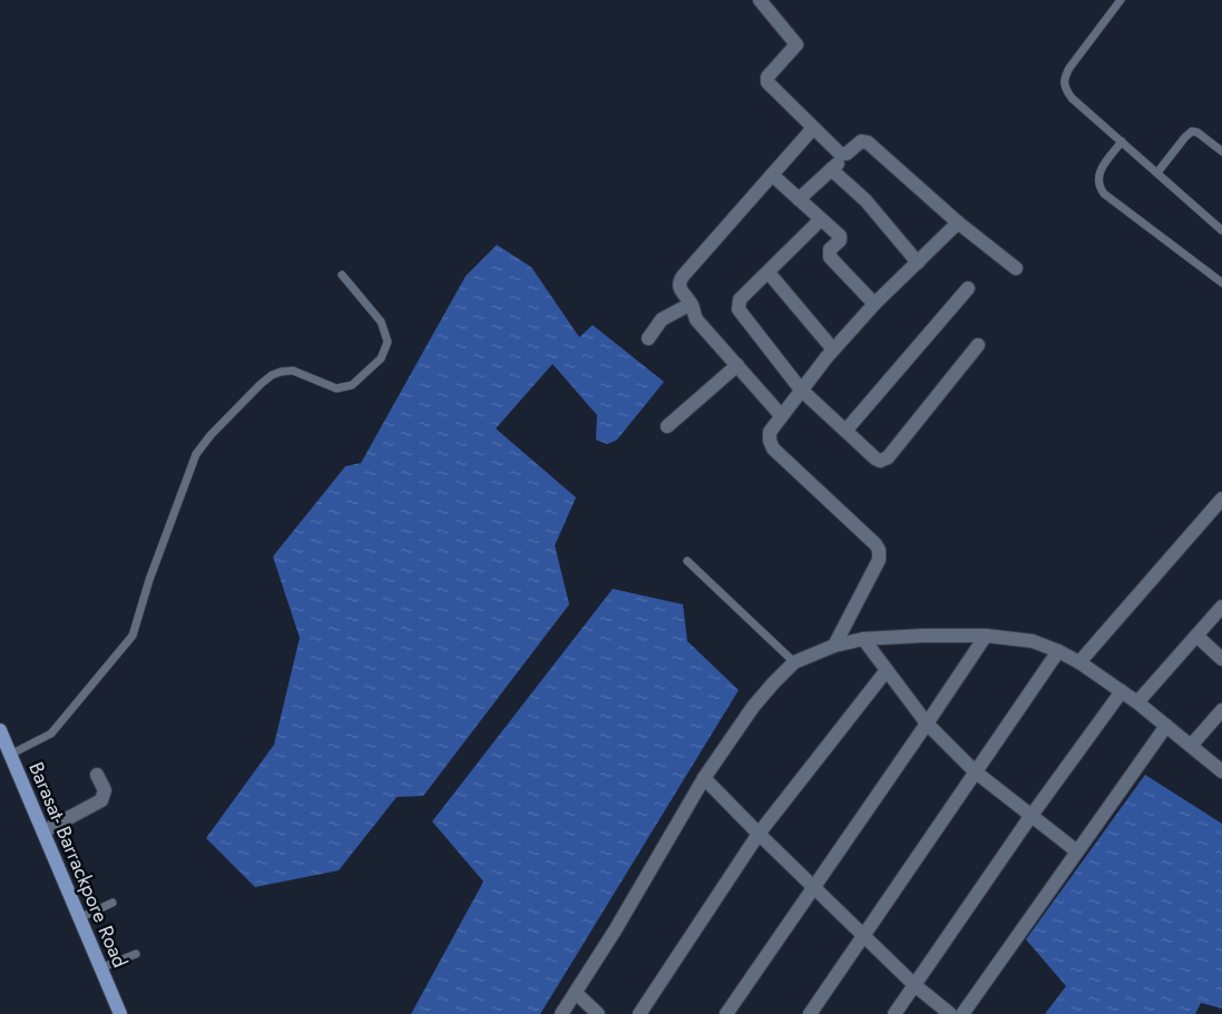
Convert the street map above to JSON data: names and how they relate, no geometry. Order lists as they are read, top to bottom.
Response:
{
  "streets": {
    "main road": ["Barasat- Barrackpore Road"]
  }
}
